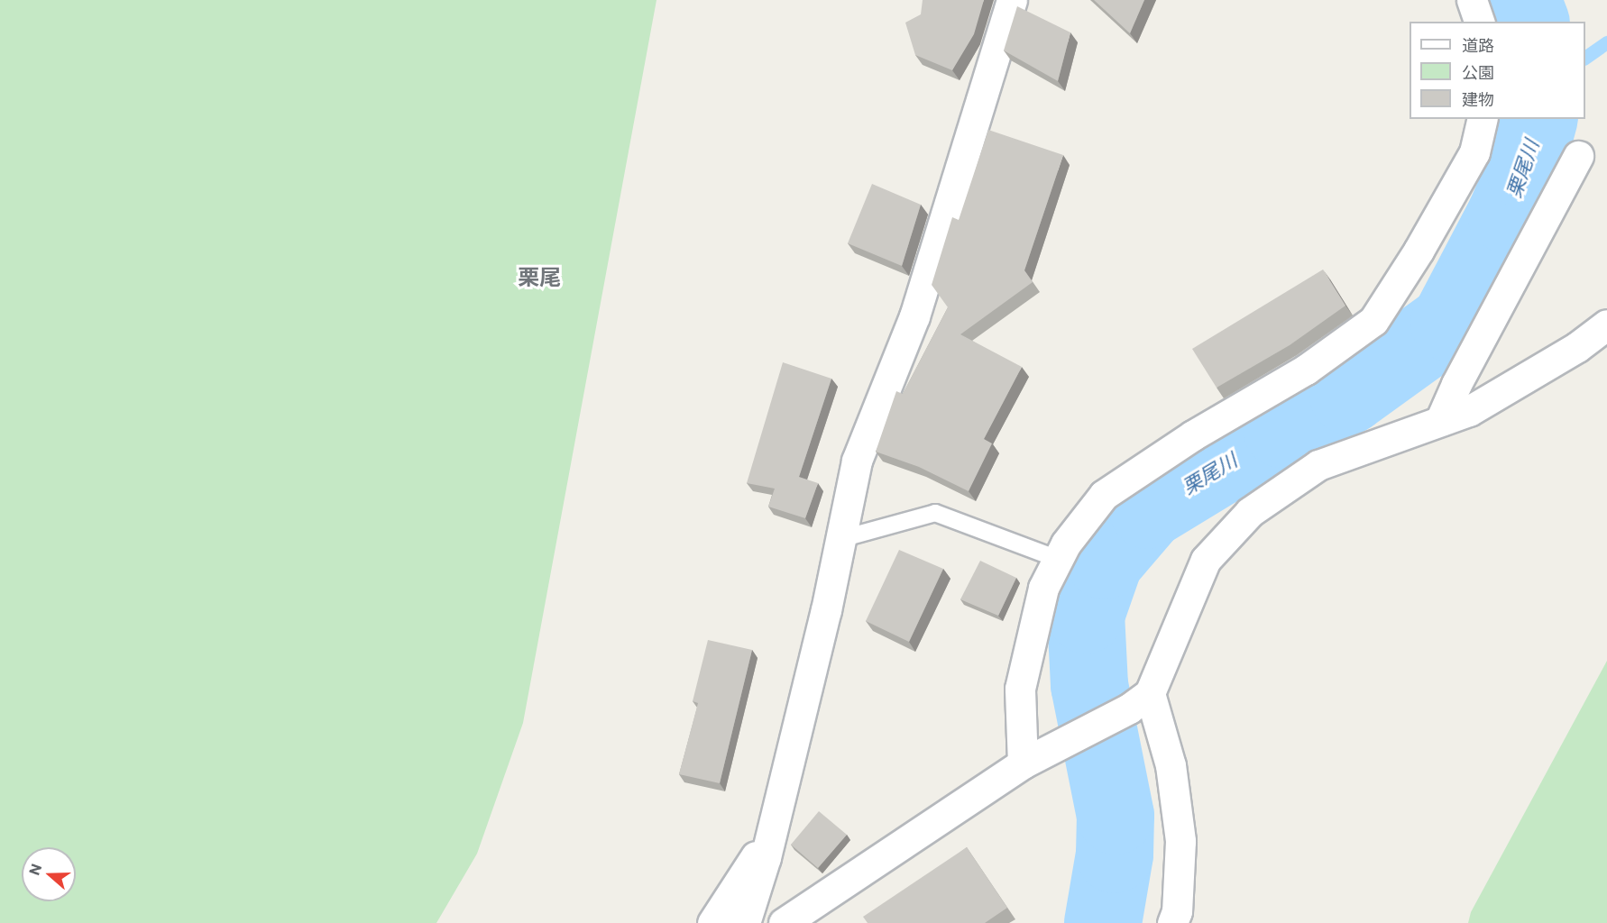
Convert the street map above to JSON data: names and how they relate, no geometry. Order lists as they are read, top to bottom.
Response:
{
  "districts": ["栗尾"],
  "water": ["栗尾川"],
  "legend": ["道路", "公園", "建物"],
  "north": "left"
}
